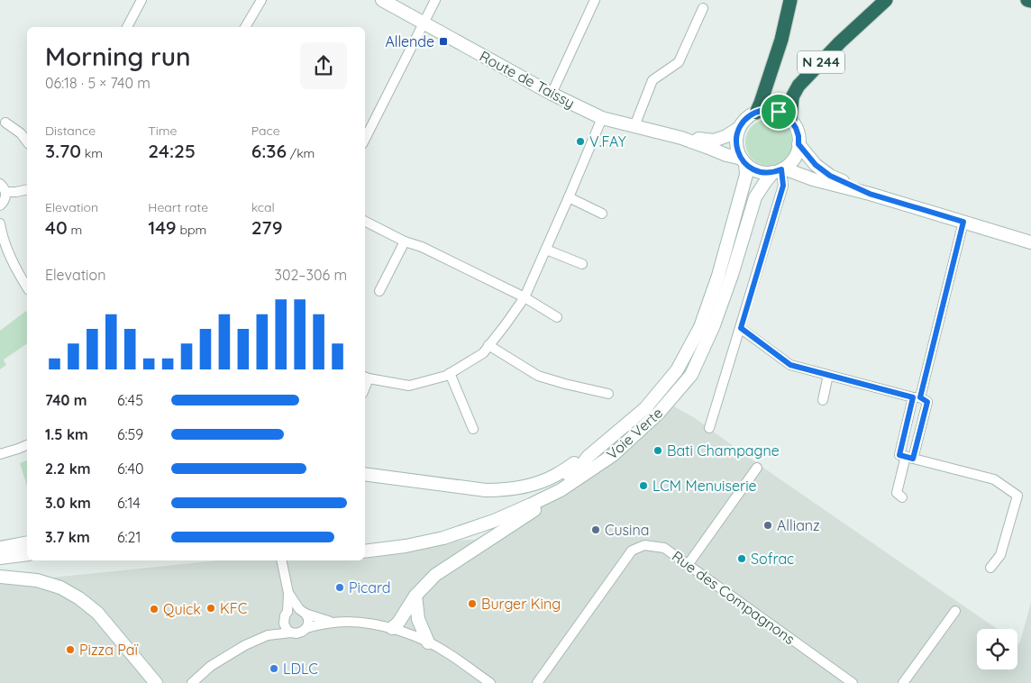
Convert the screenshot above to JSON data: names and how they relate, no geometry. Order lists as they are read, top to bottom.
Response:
{
  "streets": {
    "highway": ["N 244"],
    "main road": ["Route de Taissy", "Voie Verte"],
    "street": ["Rue des Compagnons"]
  },
  "crossings": [
    ["N 244", "Route de Taissy"],
    ["N 244", "Voie Verte"],
    ["Route de Taissy", "Voie Verte"]
  ],
  "places": {
    "transit": ["Allende"],
    "other": [
      "V.FAY",
      "Bati Champagne",
      "LCM Menuiserie",
      "Allianz",
      "Cusina",
      "Sofrac",
      "Picard",
      "Burger King",
      "KFC",
      "Quick",
      "Pizza Paï",
      "LDLC"
    ]
  },
  "page": {
    "heading": ["Morning run", "06:18 · 5 × 740 m"],
    "stats": [
      ["Distance", "3.70 km"],
      ["Time", "24:25"],
      ["Pace", "6:36 /km"],
      ["Elevation", "40 m"],
      ["Heart rate", "149 bpm"],
      ["kcal", "279"]
    ],
    "chart": ["Elevation", "302–306 m"],
    "list": [
      {
        "name": "740 m",
        "note": "6:45"
      },
      {
        "name": "1.5 km",
        "note": "6:59"
      },
      {
        "name": "2.2 km",
        "note": "6:40"
      },
      {
        "name": "3.0 km",
        "note": "6:14"
      },
      {
        "name": "3.7 km",
        "note": "6:21"
      }
    ]
  }
}
